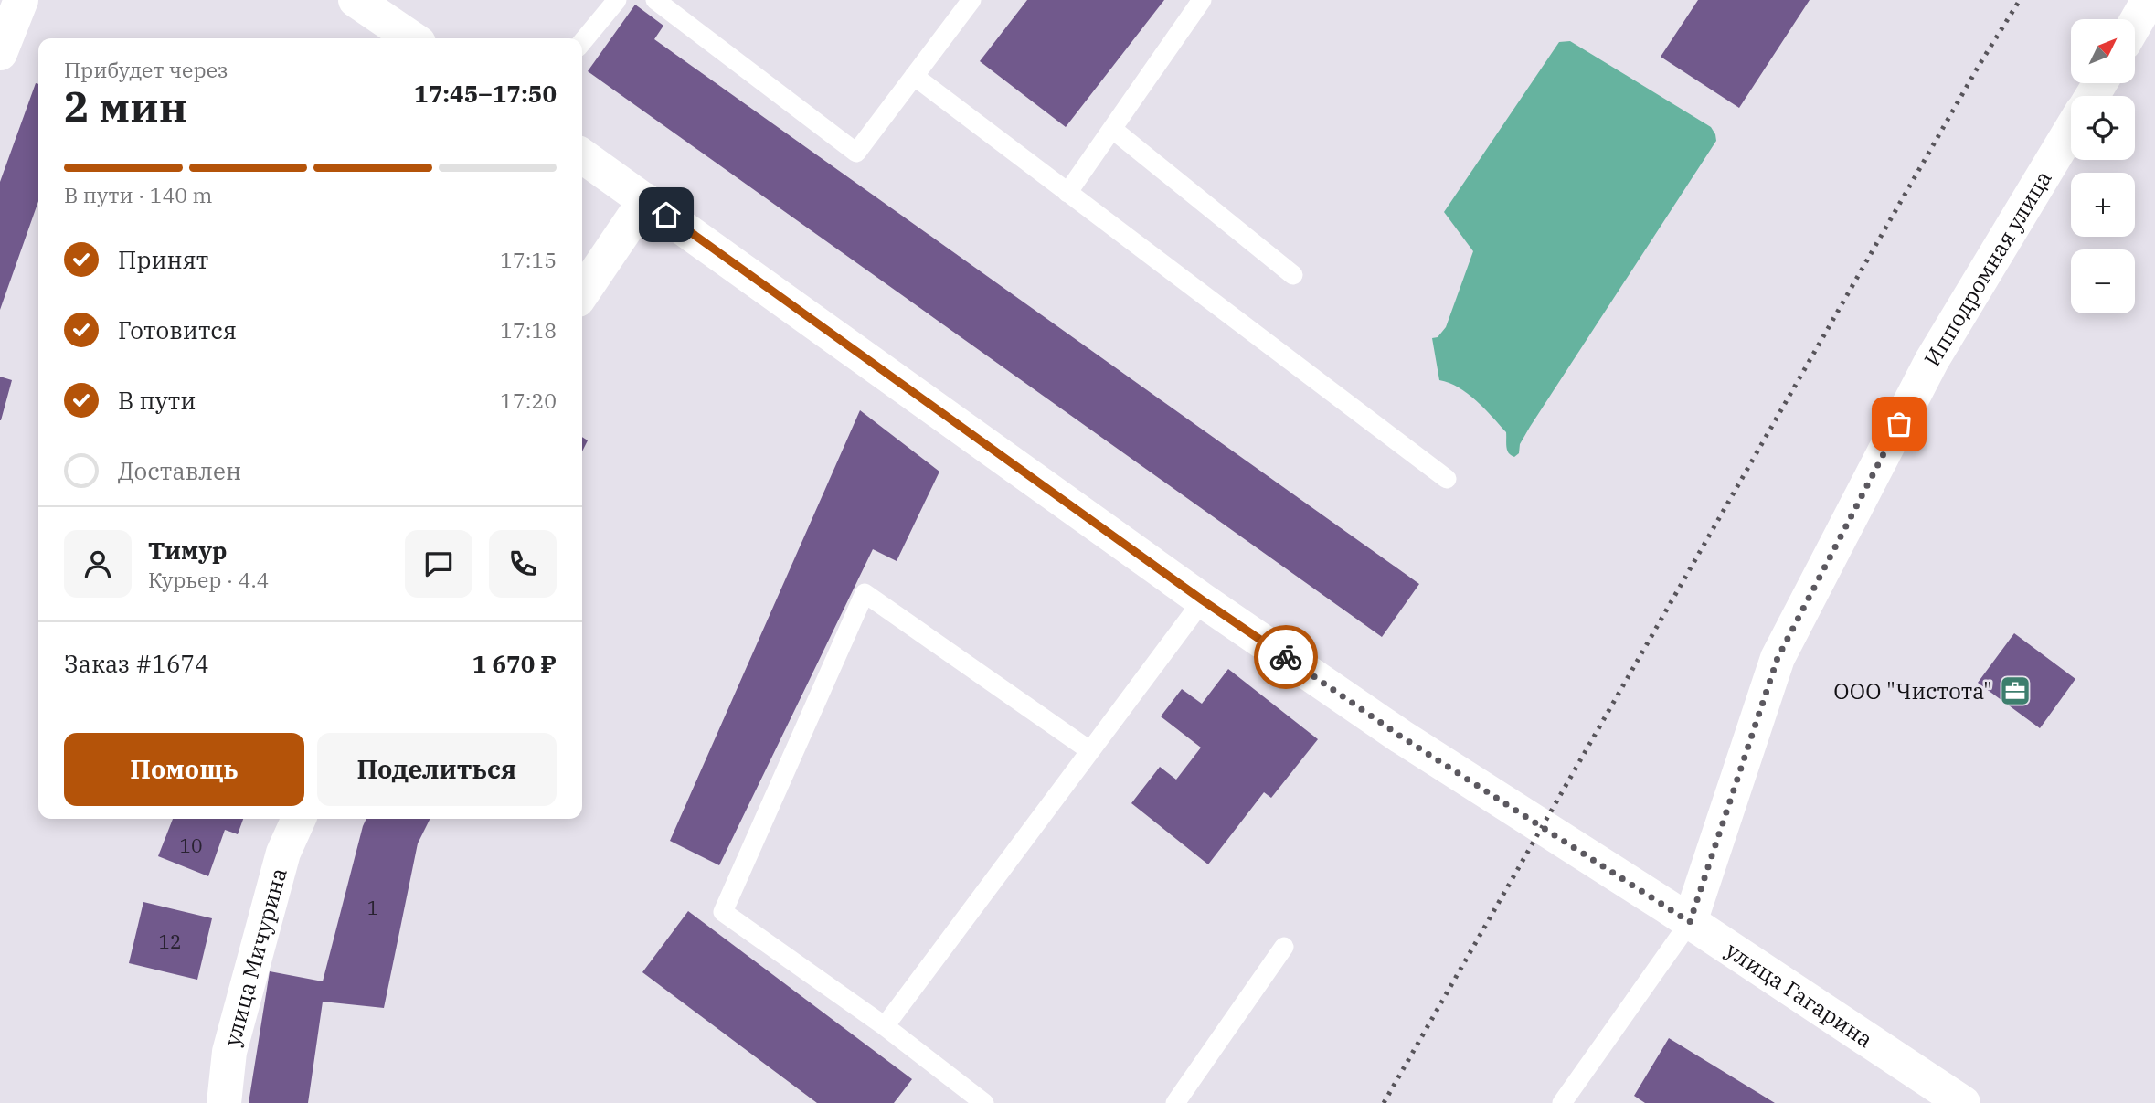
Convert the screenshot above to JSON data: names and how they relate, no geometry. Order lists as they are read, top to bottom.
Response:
{
  "streets": {
    "street": ["Ипподромная улица", "улица Мичурина", "улица Гагарина"]
  },
  "crossings": [
    ["Ипподромная улица", "улица Гагарина"]
  ],
  "places": {
    "office": ["ООО \"Чистота\""]
  },
  "house_numbers": ["10", "1", "12"],
  "north": "top right",
  "page": {
    "map_buttons": ["+", "−"],
    "heading": ["2 мин", "Прибудет через", "17:45–17:50"],
    "panel": [
      "Тимур",
      "Курьер · 4.4",
      "Заказ #1674",
      "1 670 ₽"
    ],
    "bar": "В пути · 140 m",
    "list": [
      ["Принят", "17:15"],
      ["Готовится", "17:18"],
      ["В пути", "17:20"],
      "Доставлен"
    ],
    "buttons": ["Помощь", "Поделиться"]
  }
}
